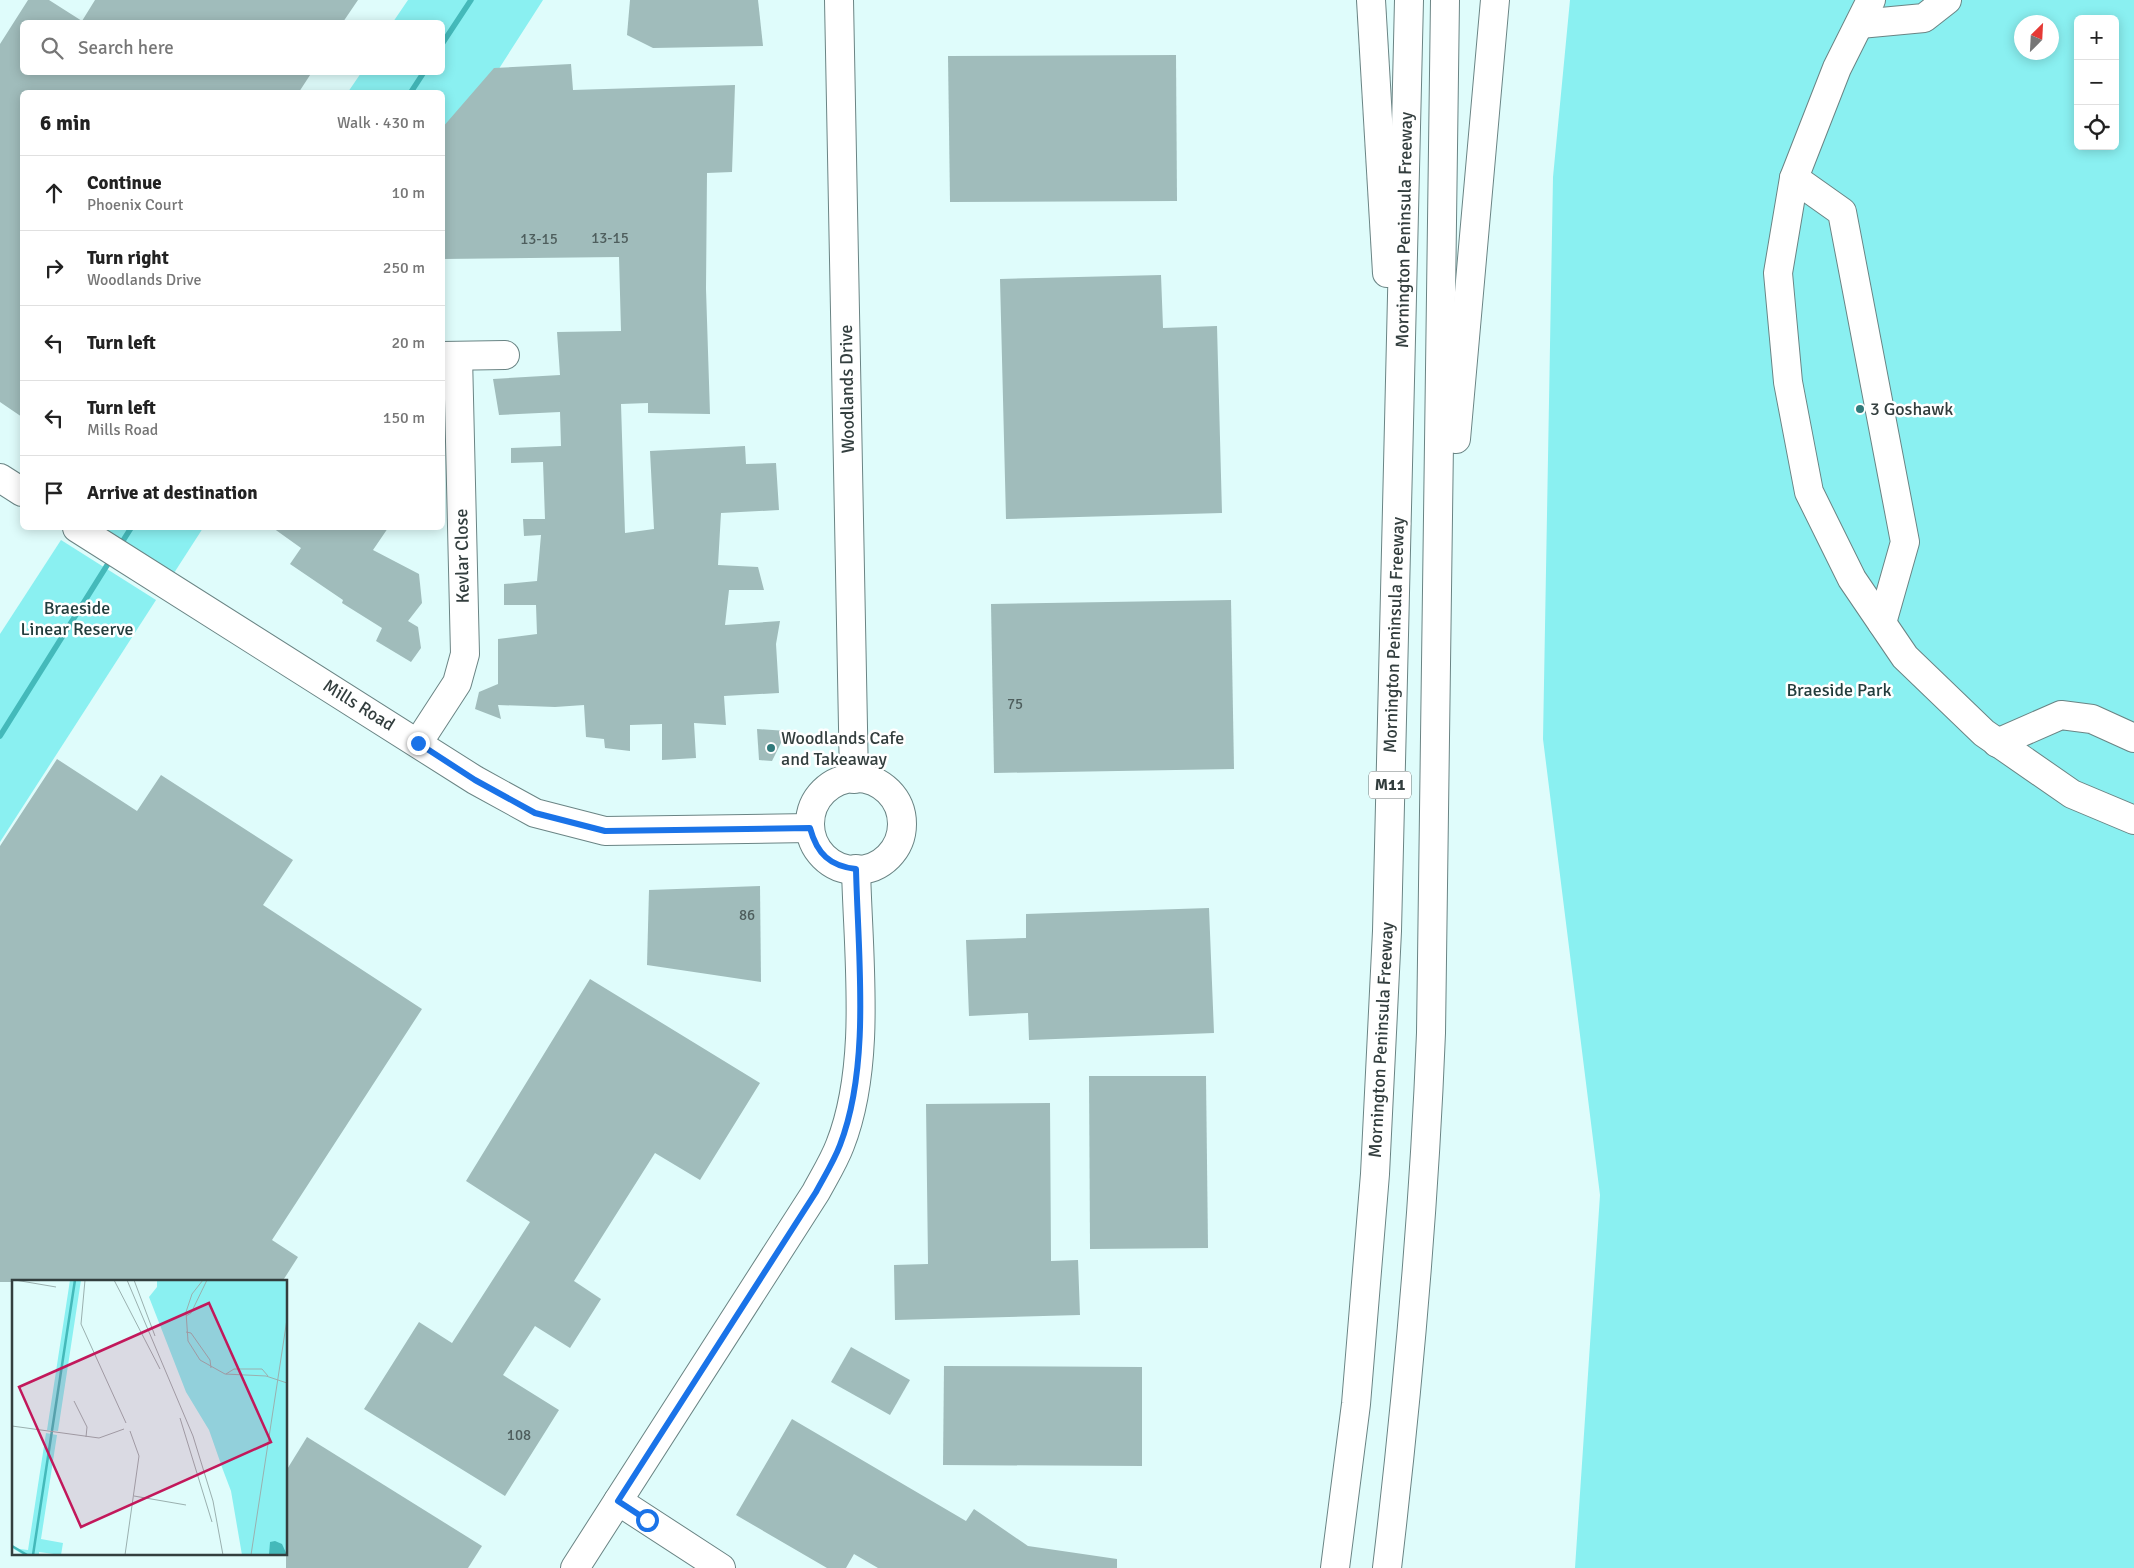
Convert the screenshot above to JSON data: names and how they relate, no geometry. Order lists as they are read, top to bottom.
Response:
{
  "streets": {
    "main road": [
      "Mornington Peninsula Freeway",
      "Woodlands Drive",
      "Kevlar Close",
      "Mills Road",
      "M11"
    ]
  },
  "crossings": [
    ["Woodlands Drive", "Mills Road"],
    ["Kevlar Close", "Mills Road"]
  ],
  "parks": ["Braeside Linear Reserve", "Braeside Park"],
  "places": ["3 Goshawk", "Woodlands Cafe and Takeaway"],
  "house_numbers": [
    "13-15",
    "13-15",
    "75",
    "86",
    "108"
  ],
  "north": "top right",
  "page": {
    "map_buttons": ["+", "−"],
    "search": "Search here",
    "heading": ["6 min", "Walk · 430 m"],
    "list": [
      ["Continue", "Phoenix Court", "10 m"],
      ["Turn right", "Woodlands Drive", "250 m"],
      ["Turn left", "20 m"],
      ["Turn left", "Mills Road", "150 m"],
      "Arrive at destination"
    ]
  }
}
